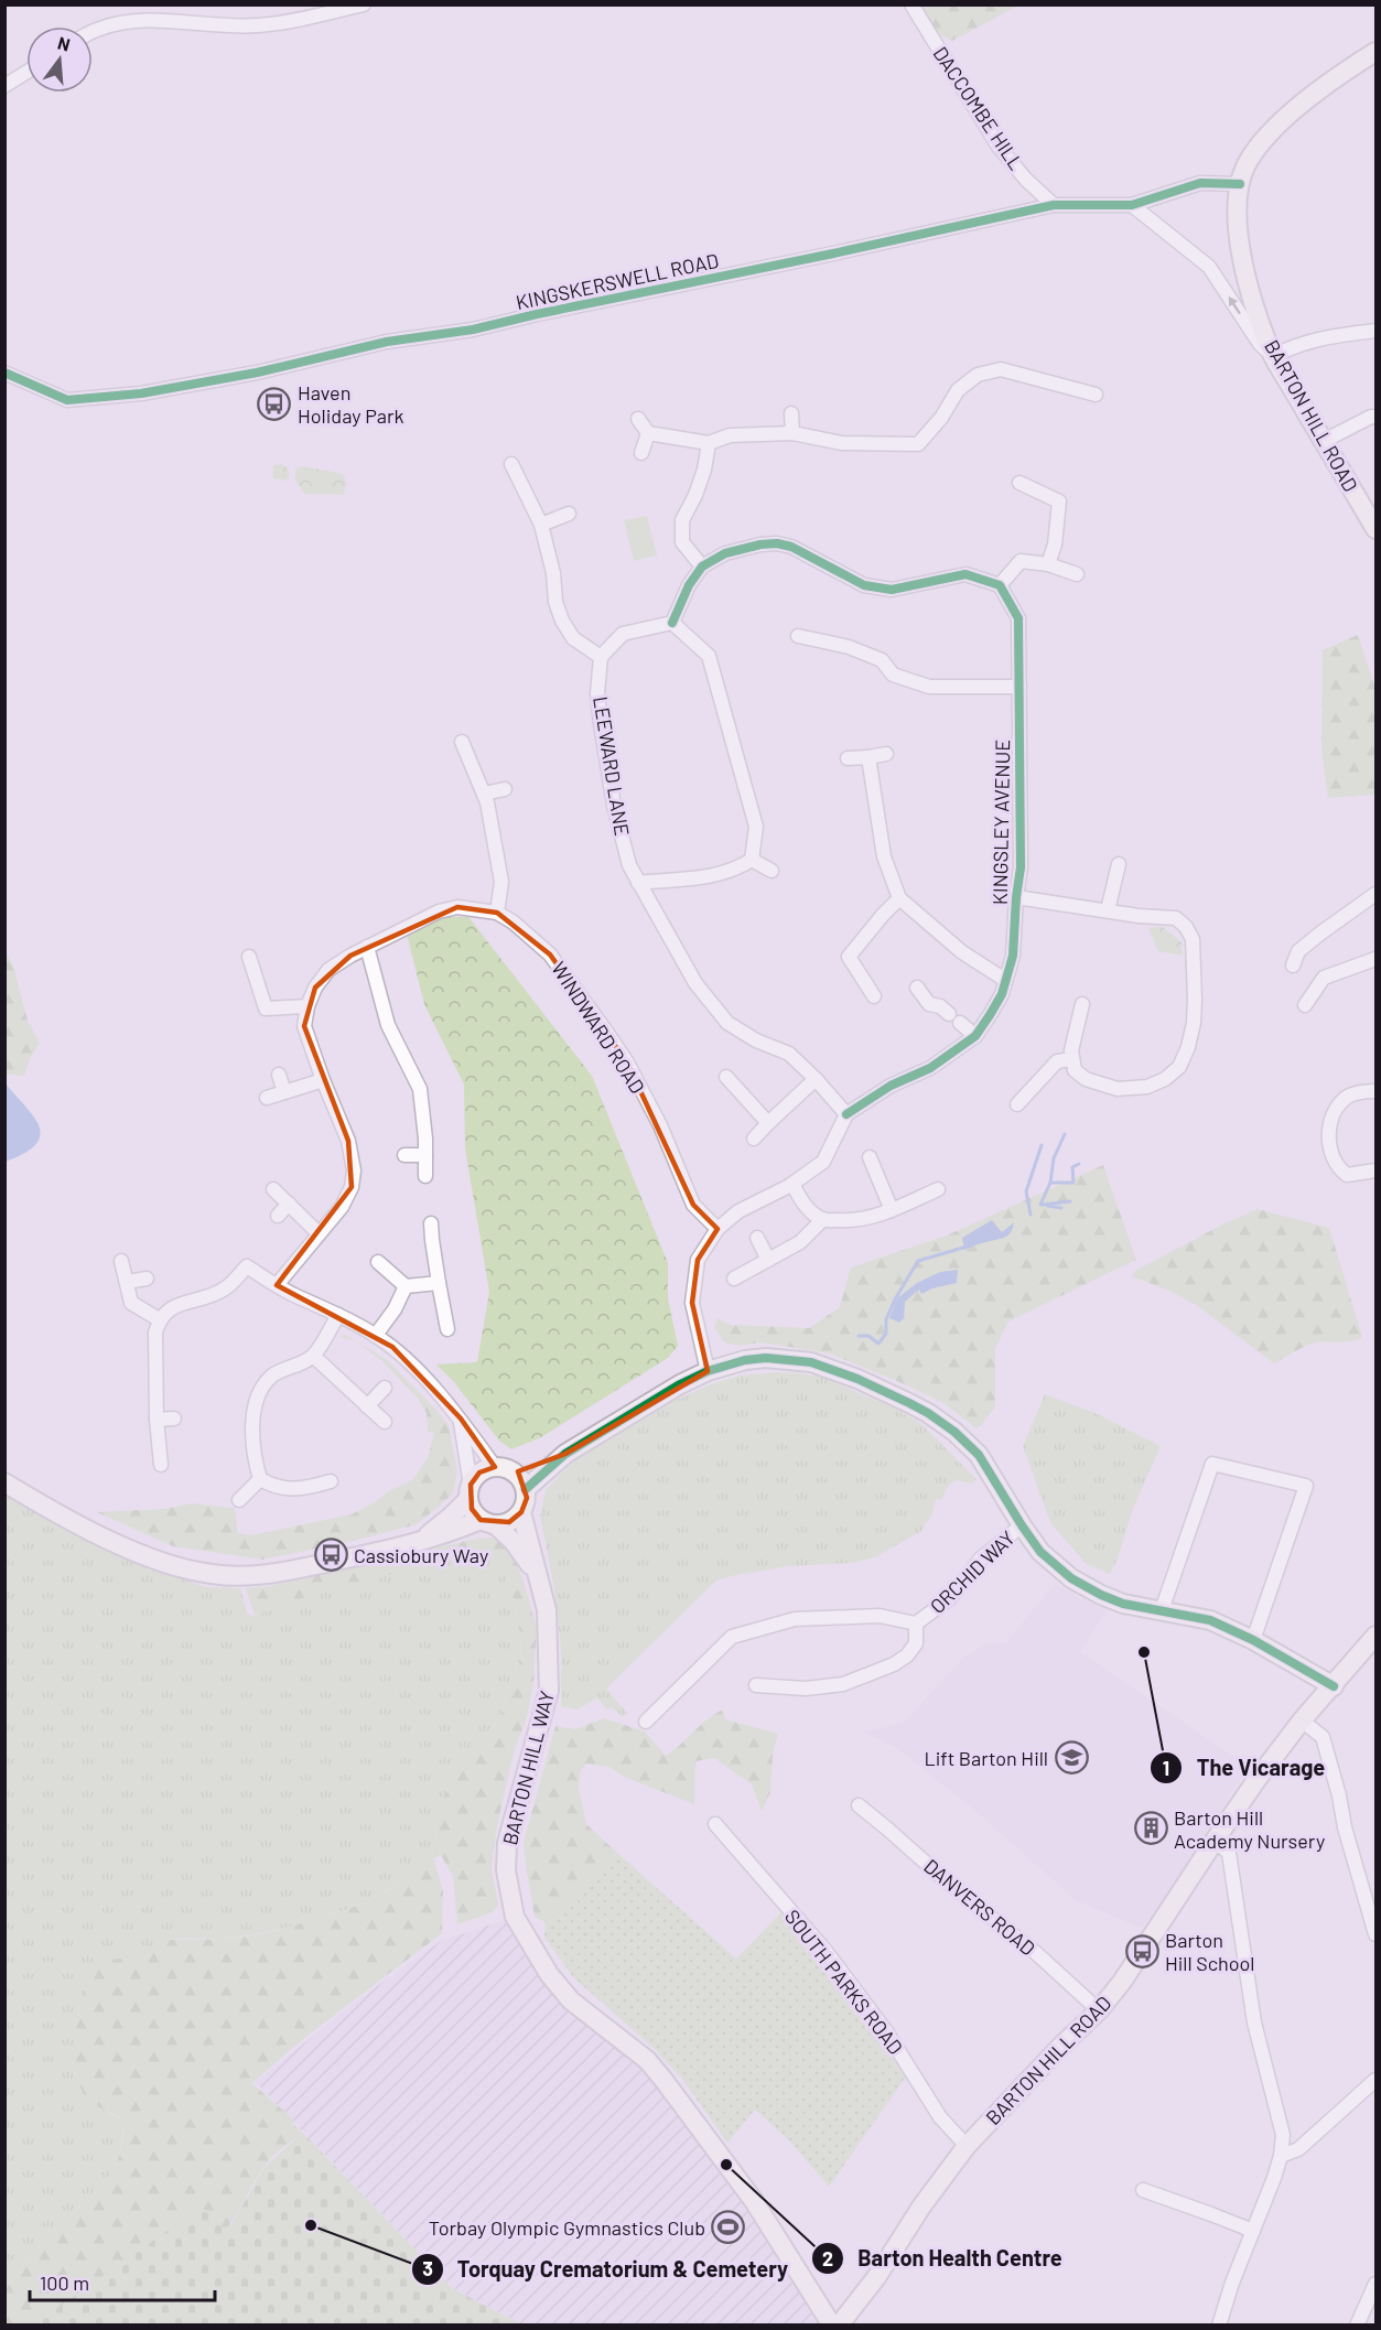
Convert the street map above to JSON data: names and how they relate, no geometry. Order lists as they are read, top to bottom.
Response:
{
  "streets": {
    "street": [
      "DACCOMBE HILL",
      "KINGSKERSWELL ROAD",
      "BARTON HILL ROAD",
      "LEEWARD LANE",
      "KINGSLEY AVENUE",
      "WINDWARD ROAD",
      "ORCHID WAY",
      "BARTON HILL WAY",
      "DANVERS ROAD",
      "SOUTH PARKS ROAD"
    ]
  },
  "crossings": [
    ["DACCOMBE HILL", "KINGSKERSWELL ROAD"],
    ["KINGSKERSWELL ROAD", "BARTON HILL ROAD"],
    ["BARTON HILL ROAD", "DANVERS ROAD"],
    ["BARTON HILL ROAD", "SOUTH PARKS ROAD"],
    ["LEEWARD LANE", "KINGSLEY AVENUE"]
  ],
  "places": {
    "bus stop": ["Haven Holiday Park", "Cassiobury Way", "Barton Hill School"],
    "other": ["The Vicarage", "Barton Health Centre", "Torquay Crematorium & Cemetery"],
    "school or university": ["Lift Barton Hill"],
    "building": ["Barton Hill Academy Nursery"],
    "sports": ["Torbay Olympic Gymnastics Club"]
  },
  "scale_bar": "100 m",
  "north": "top"
}
